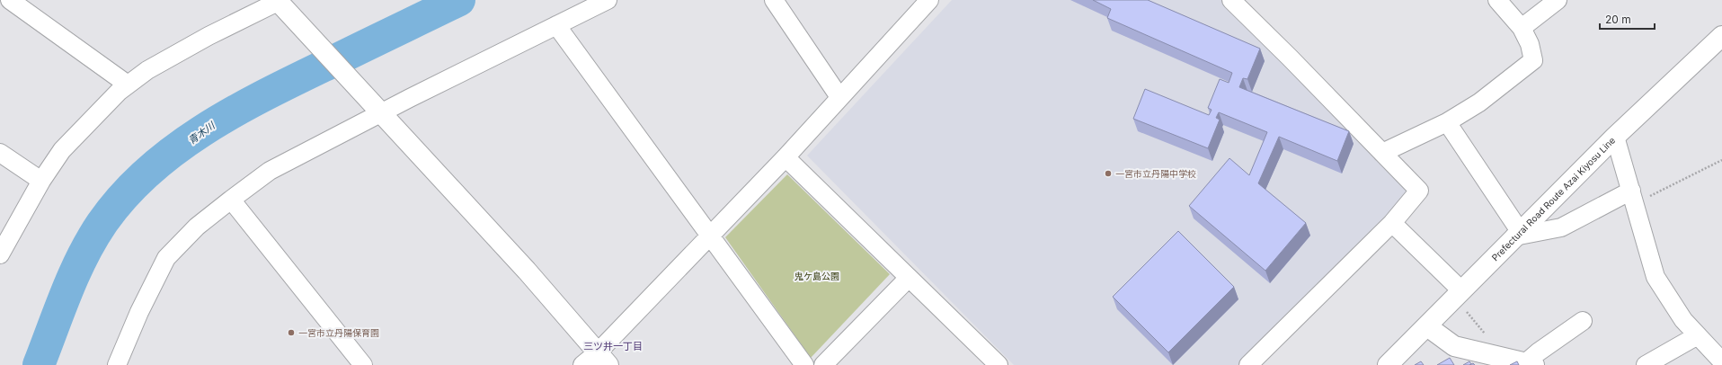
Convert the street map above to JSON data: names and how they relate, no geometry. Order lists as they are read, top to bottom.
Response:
{
  "streets": {
    "main road": ["Prefectural Road Route Azai Kiyosu Line"]
  },
  "districts": ["三ツ井一丁目"],
  "water": ["青木川"],
  "parks": ["鬼ケ島公園"],
  "places": ["一宮市立丹陽中学校", "一宮市立丹陽保育園"],
  "scale_bar": "20 m"
}
